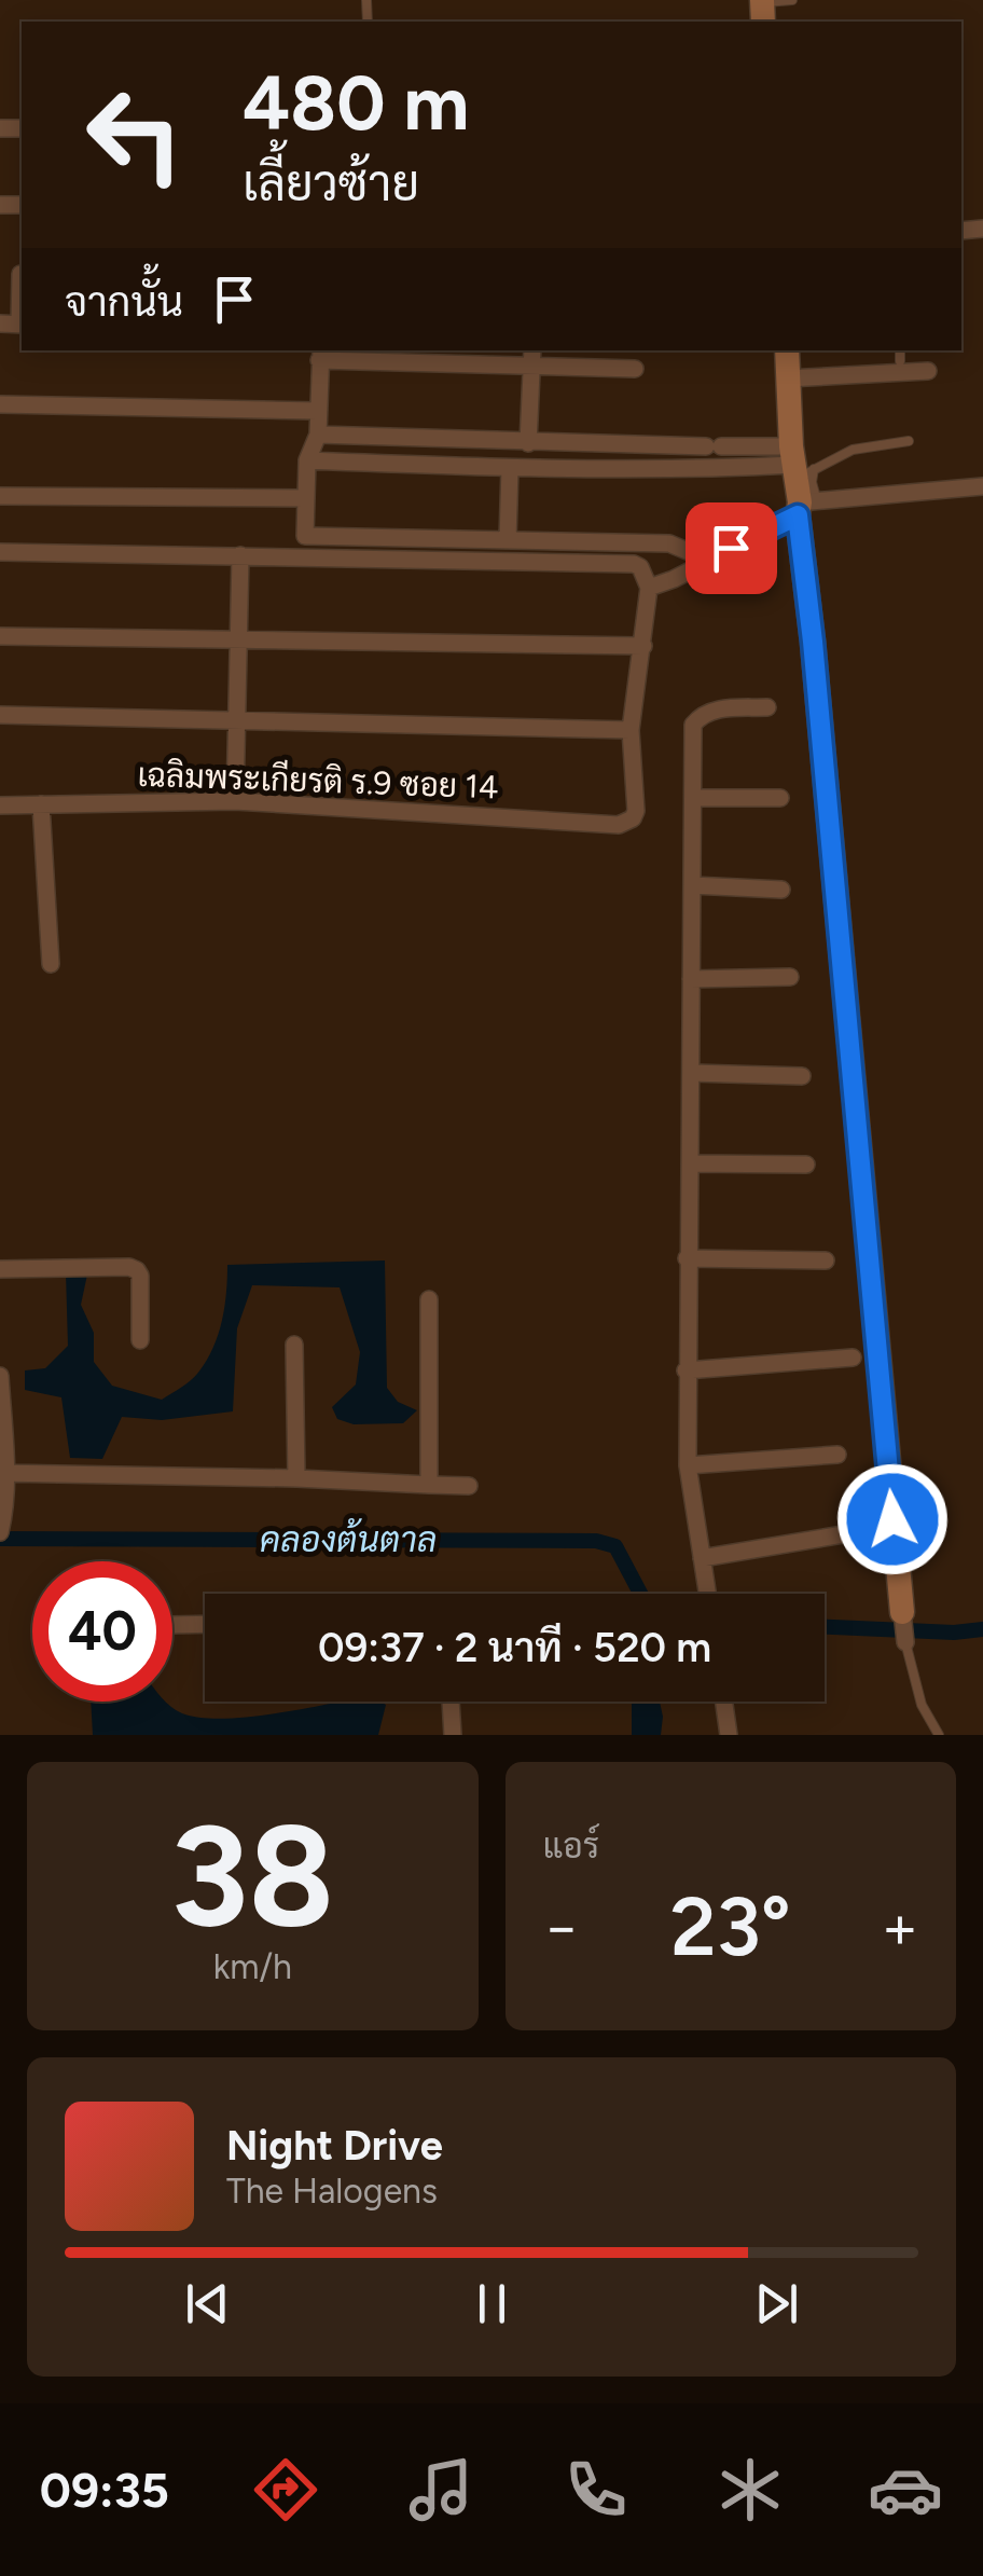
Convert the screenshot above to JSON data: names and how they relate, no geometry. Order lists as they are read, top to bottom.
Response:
{
  "streets": {
    "street": ["เฉลิมพระเกียรติ ร.9 ซอย 14"]
  },
  "water": ["คลองต้นตาล"],
  "page": {
    "turn": ["480 m", "เลี้ยวซ้าย"],
    "then": "จากนั้น",
    "limit": "40",
    "trip": "09:37 · 2 นาที · 520 m",
    "tile": [
      ["38", "km/h"],
      "แอร์"
    ],
    "heat": ["−", "23°", "+"],
    "song": ["Night Drive", "The Halogens"],
    "tabs": "09:35"
  }
}
